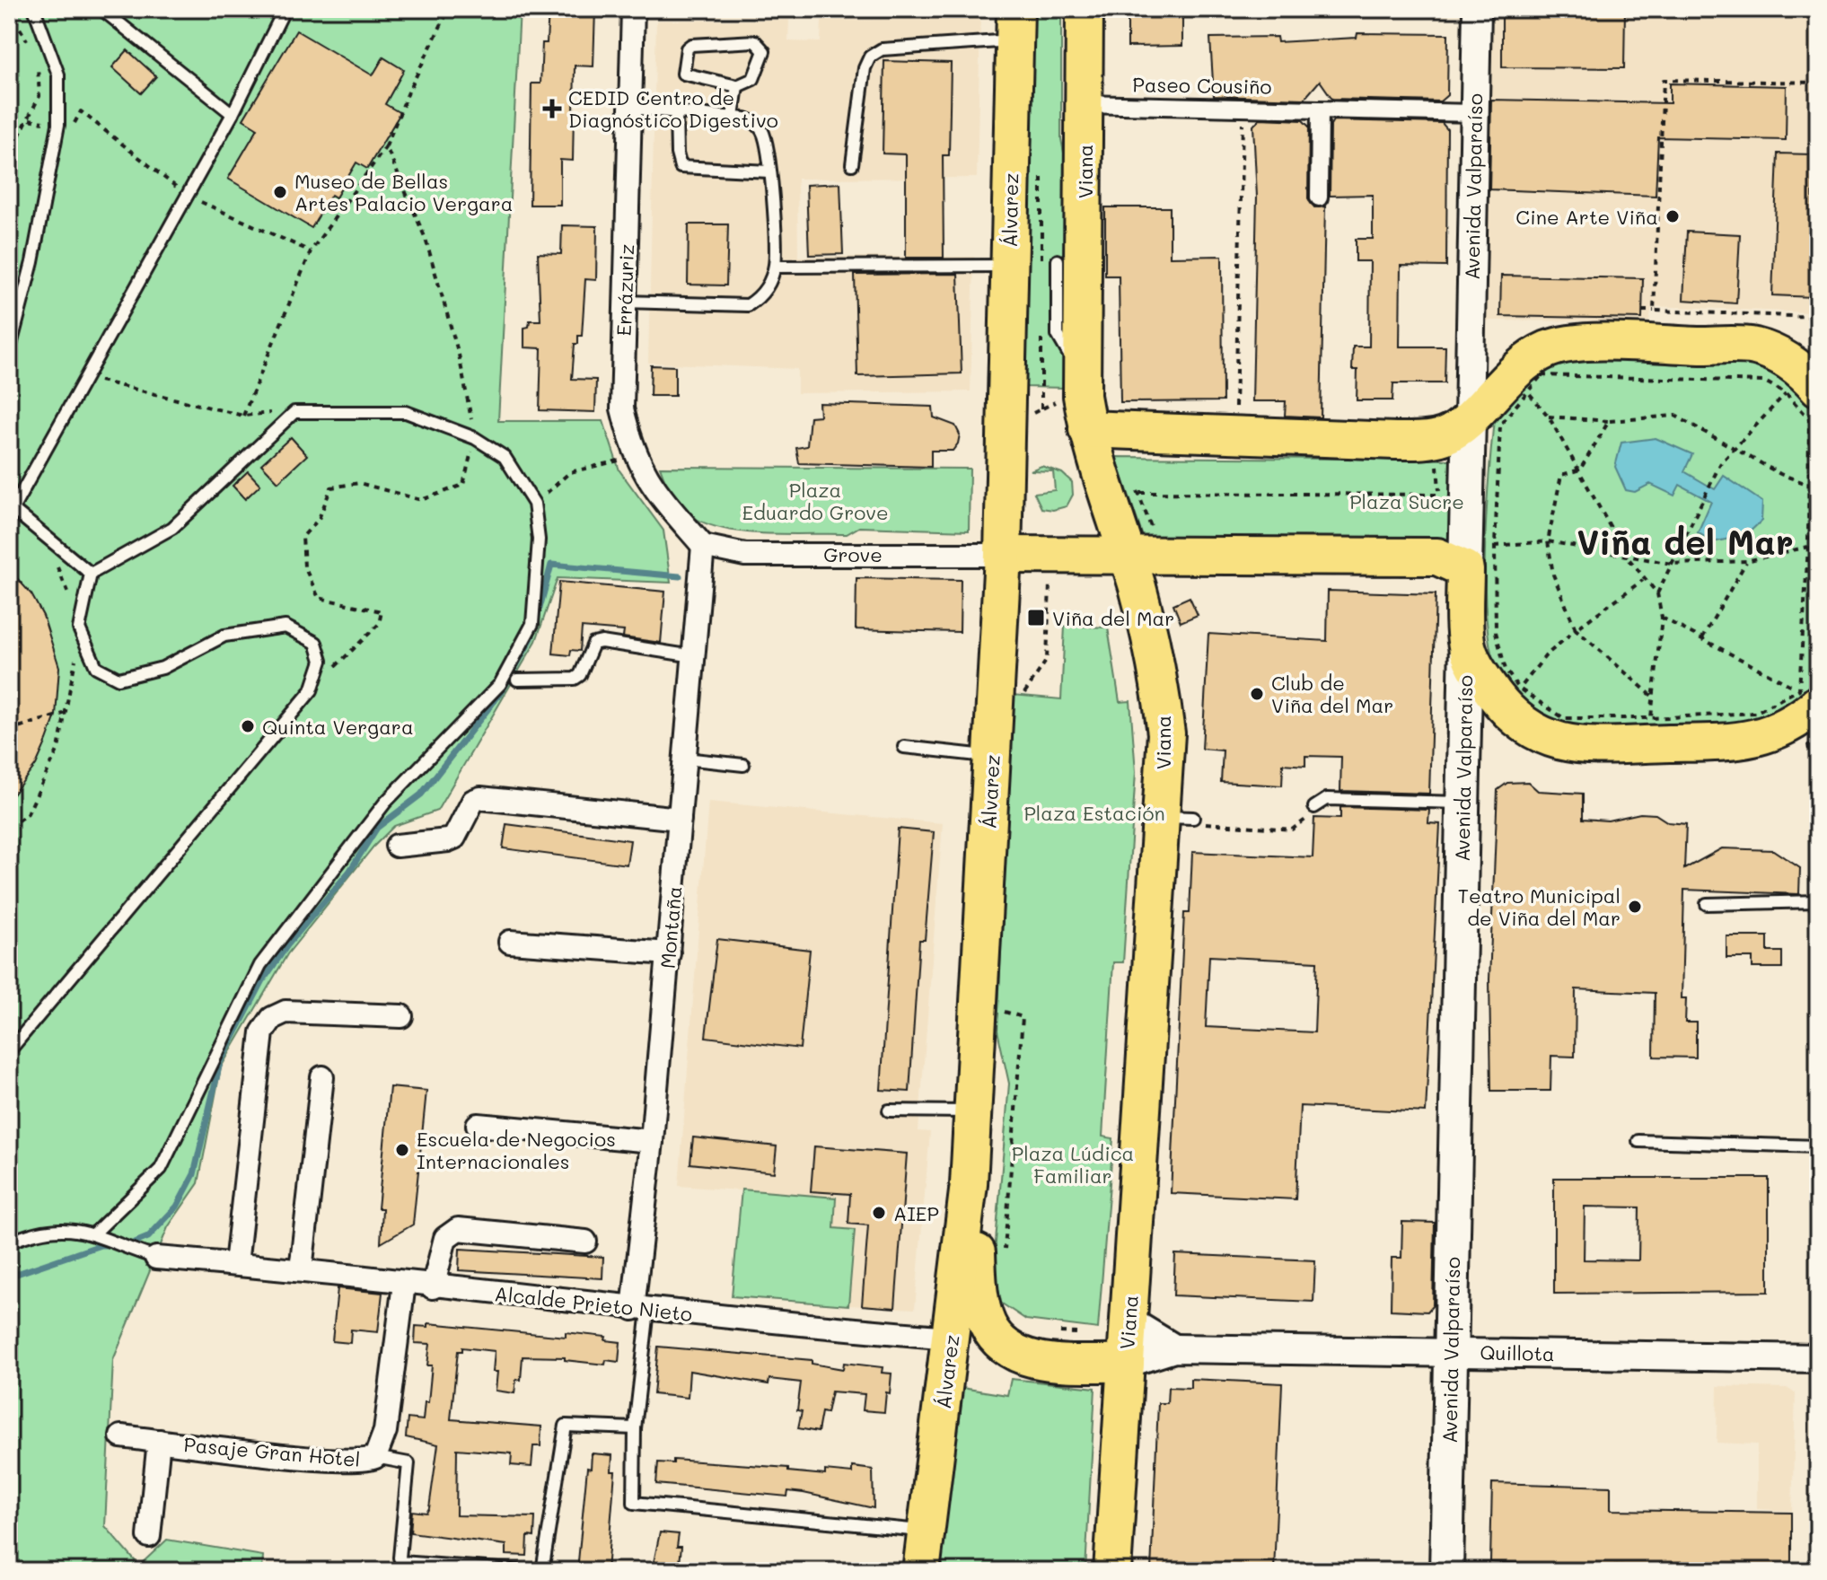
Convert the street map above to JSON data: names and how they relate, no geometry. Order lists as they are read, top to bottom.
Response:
{
  "streets": {
    "main road": ["Viana", "Avenida Valparaíso", "Álvarez"],
    "street": [
      "Paseo Cousiño",
      "Errázuriz",
      "Grove",
      "Montaña",
      "Alcalde Prieto Nieto",
      "Quillota",
      "Pasaje Gran Hotel"
    ]
  },
  "crossings": [
    ["Paseo Cousiño", "Viana"],
    ["Paseo Cousiño", "Avenida Valparaíso"],
    ["Viana", "Quillota"],
    ["Avenida Valparaíso", "Quillota"],
    ["Álvarez", "Grove"],
    ["Álvarez", "Alcalde Prieto Nieto"],
    ["Errázuriz", "Grove"],
    ["Errázuriz", "Montaña"],
    ["Grove", "Montaña"],
    ["Montaña", "Alcalde Prieto Nieto"],
    ["Alcalde Prieto Nieto", "Pasaje Gran Hotel"]
  ],
  "districts": ["Viña del Mar"],
  "parks": [
    "Plaza Eduardo Grove",
    "Plaza Sucre",
    "Plaza Estación",
    "Plaza Lúdica Familiar"
  ],
  "places": {
    "health": ["CEDID Centro de Diagnóstico Digestivo"],
    "other": [
      "Museo de Bellas Artes Palacio Vergara",
      "Cine Arte Viña",
      "Club de Viña del Mar",
      "Quinta Vergara",
      "Teatro Municipal de Viña del Mar",
      "Escuela de Negocios Internacionales",
      "AIEP"
    ],
    "transit": ["Viña del Mar"]
  }
}
